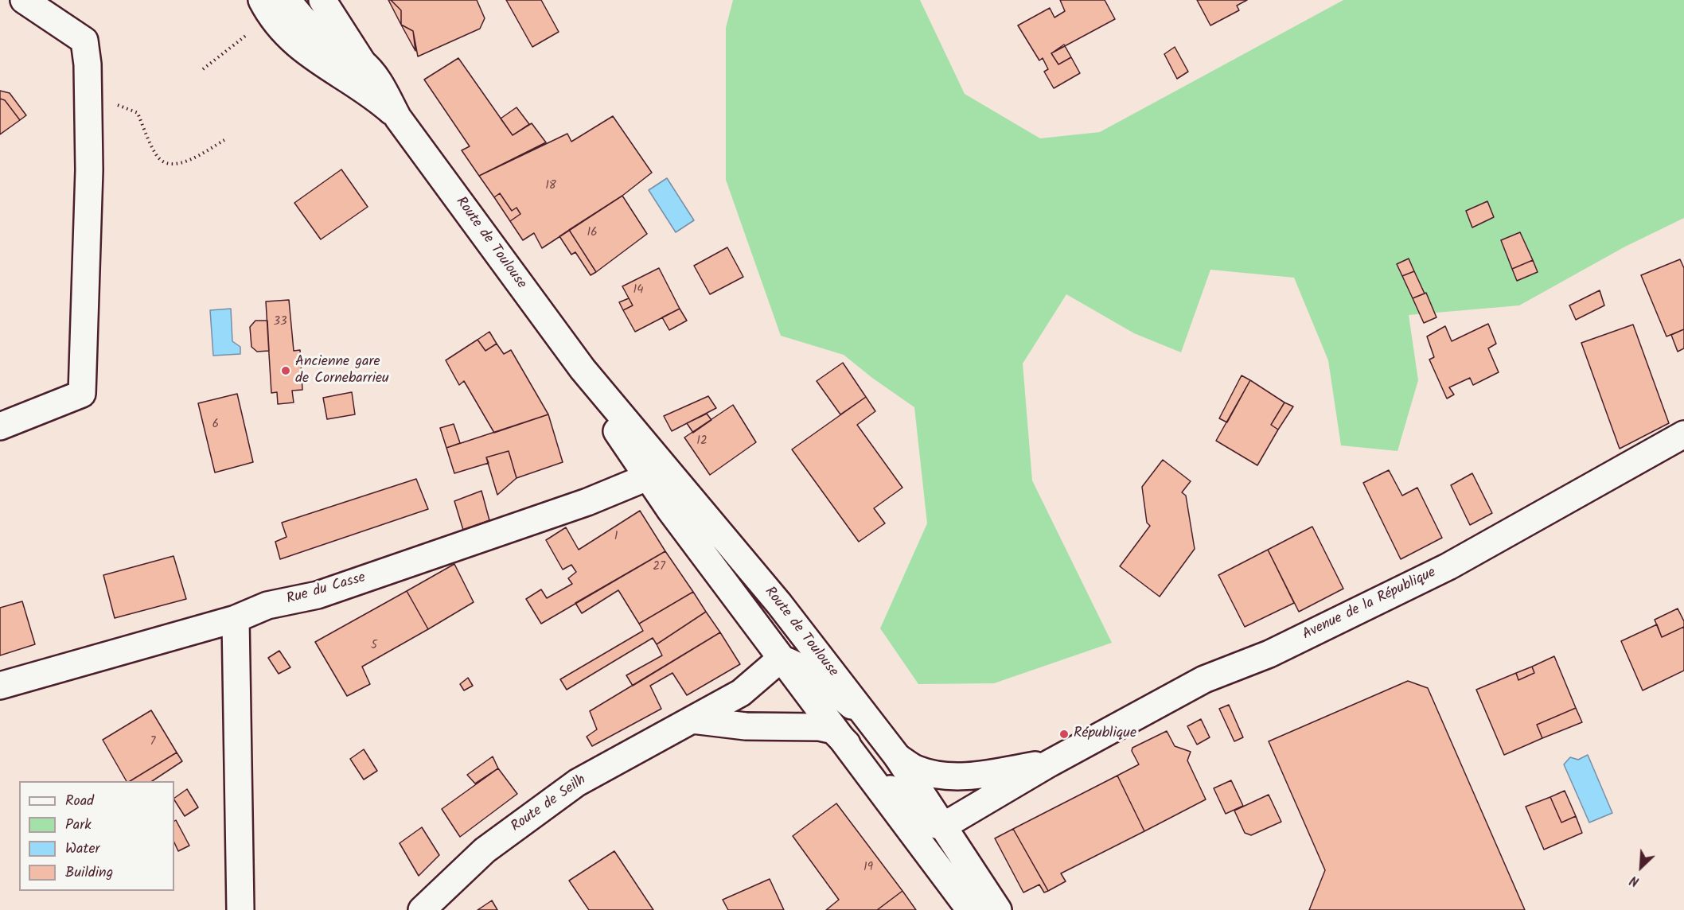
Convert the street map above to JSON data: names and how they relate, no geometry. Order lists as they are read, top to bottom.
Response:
{
  "streets": {
    "street": [
      "Route de Toulouse",
      "Rue du Casse",
      "Avenue de la République",
      "Route de Seilh"
    ]
  },
  "crossings": [
    ["Route de Toulouse", "Rue du Casse"],
    ["Route de Toulouse", "Avenue de la République"],
    ["Route de Toulouse", "Route de Seilh"]
  ],
  "places": ["Ancienne gare de Cornebarrieu", "République"],
  "house_numbers": [
    "18",
    "16",
    "14",
    "33",
    "6",
    "12",
    "1",
    "27",
    "5",
    "7",
    "19"
  ],
  "legend": [
    "Road",
    "Park",
    "Water",
    "Building"
  ],
  "north": "bottom left"
}
